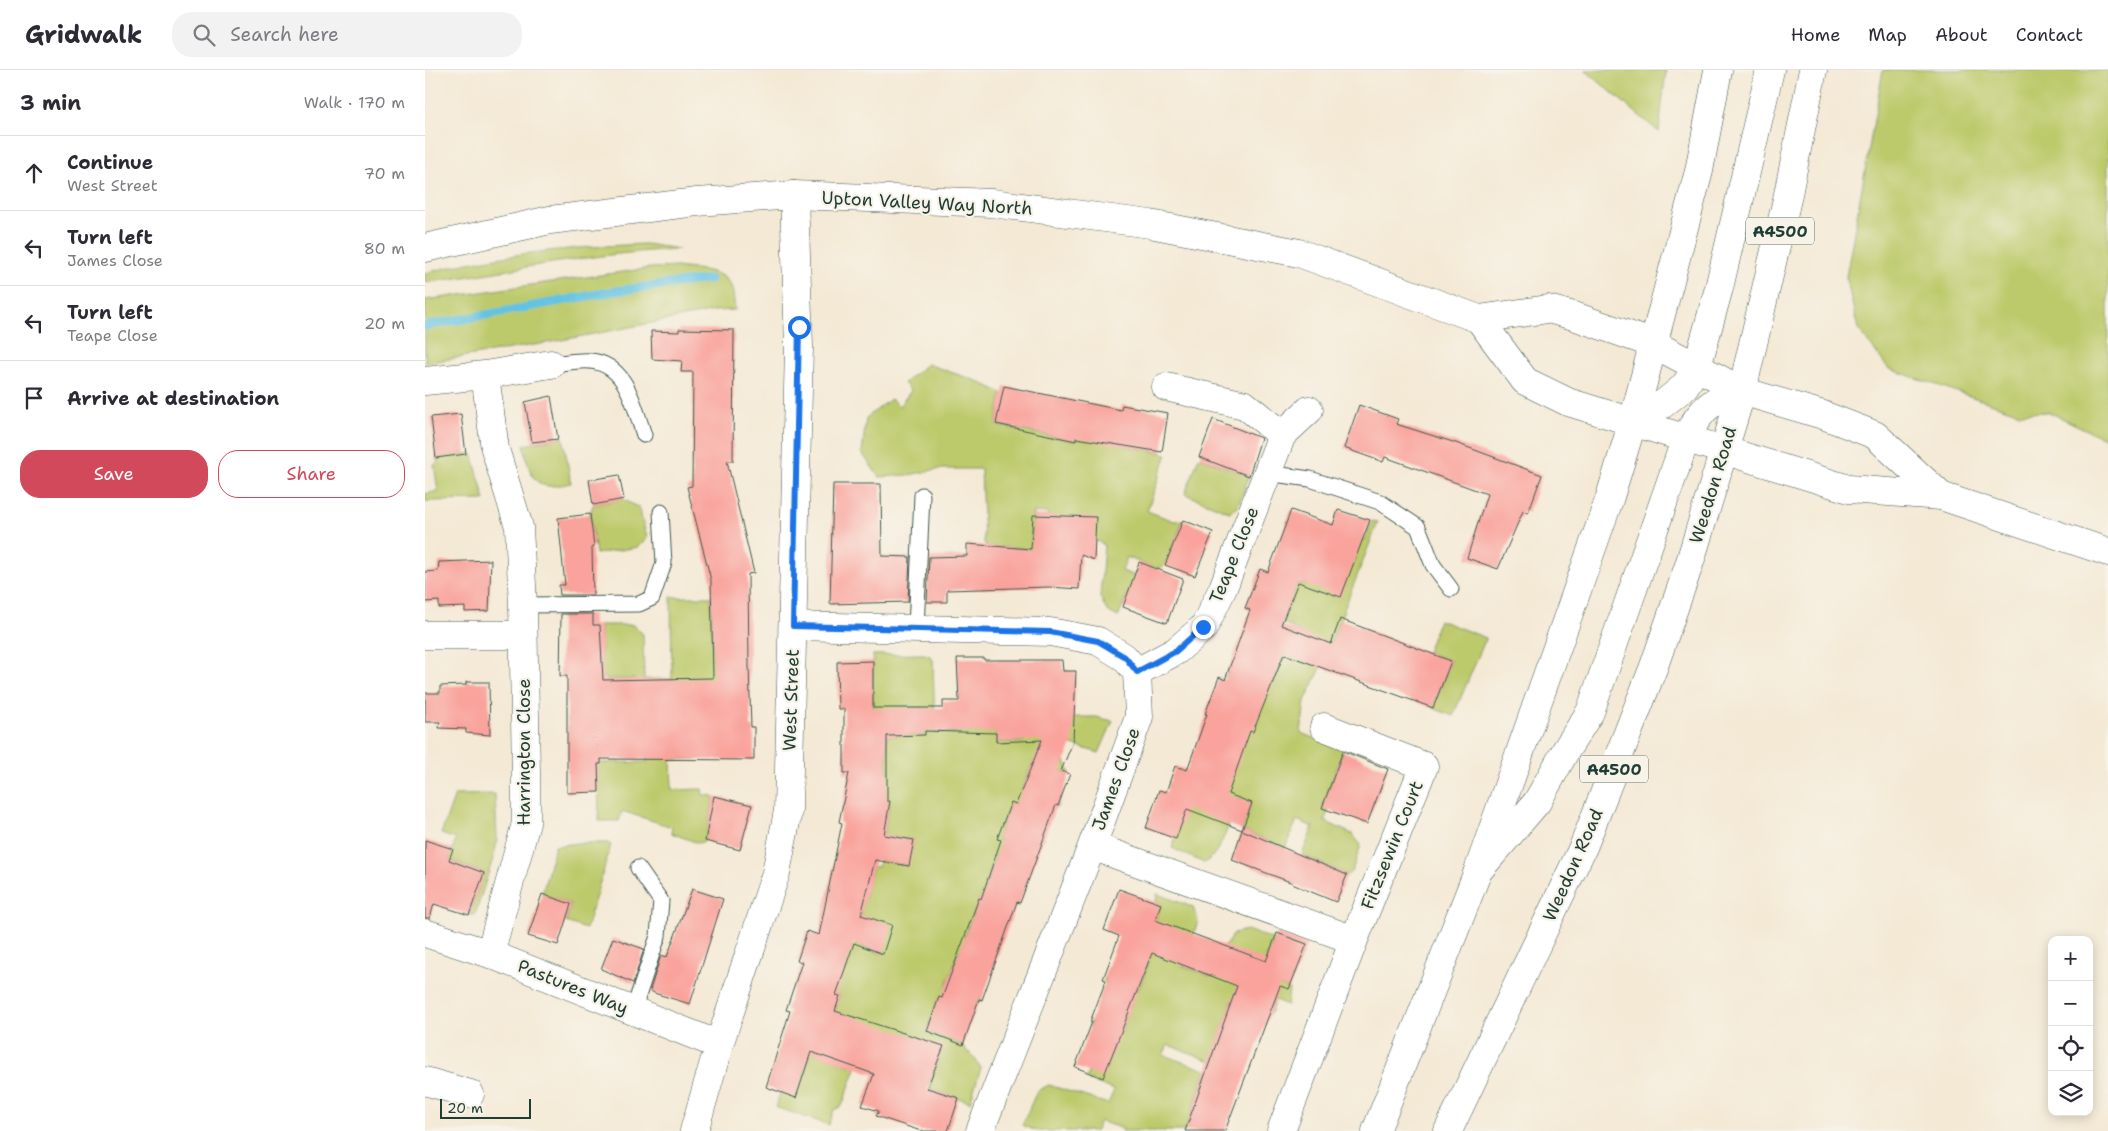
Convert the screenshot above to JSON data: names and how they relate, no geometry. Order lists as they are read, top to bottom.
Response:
{
  "streets": {
    "main road": [
      "Upton Valley Way North",
      "A4500",
      "Weedon Road",
      "Teape Close",
      "West Street",
      "Harrington Close",
      "James Close",
      "Fitzsewin Court",
      "Pastures Way"
    ]
  },
  "crossings": [
    ["Upton Valley Way North", "Weedon Road"],
    ["Upton Valley Way North", "West Street"],
    ["Teape Close", "James Close"],
    ["West Street", "Pastures Way"],
    ["Harrington Close", "Pastures Way"]
  ],
  "scale_bar": "20 m",
  "page": {
    "header": "Gridwalk",
    "search": "Search here",
    "nav": [
      "Home",
      "Map",
      "About",
      "Contact"
    ],
    "heading": ["3 min", "Walk · 170 m"],
    "list": [
      ["Continue", "West Street", "70 m"],
      ["Turn left", "James Close", "80 m"],
      ["Turn left", "Teape Close", "20 m"],
      "Arrive at destination"
    ],
    "buttons": ["Save", "Share"],
    "map_buttons": ["+", "−"],
    "scale": "20 m"
  }
}
